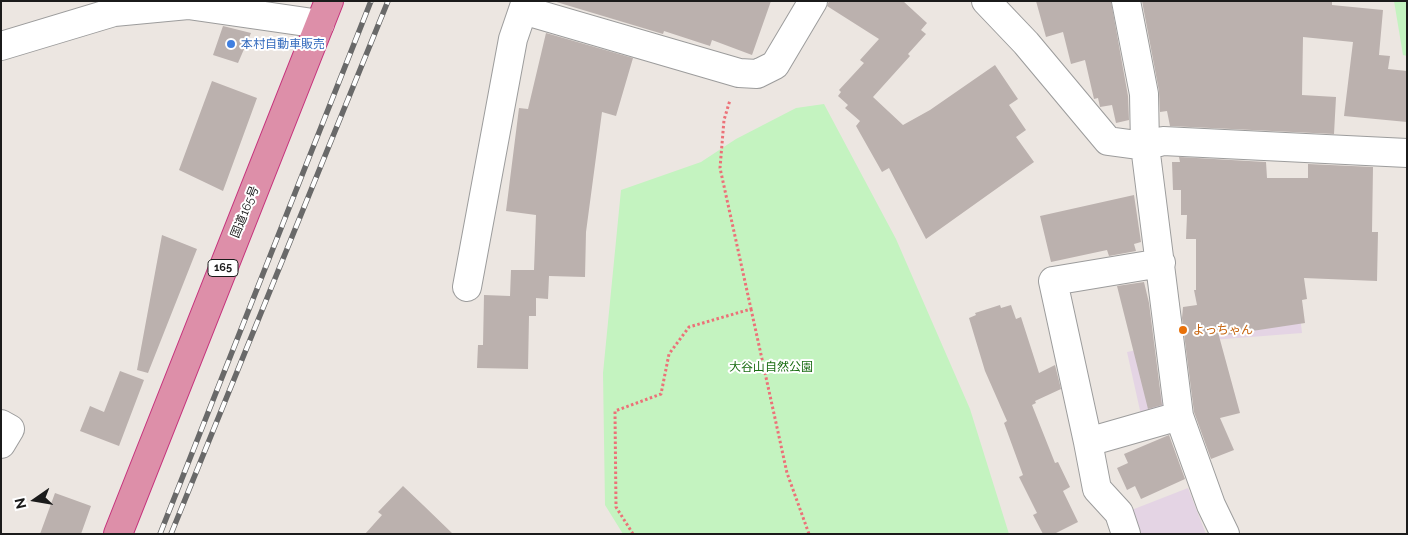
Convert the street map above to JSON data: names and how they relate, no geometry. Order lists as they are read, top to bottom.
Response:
{
  "streets": {
    "highway": ["国道165号", "165"]
  },
  "parks": ["大谷山自然公園"],
  "places": ["本村自動車販売", "よっちゃん"],
  "north": "left"
}
